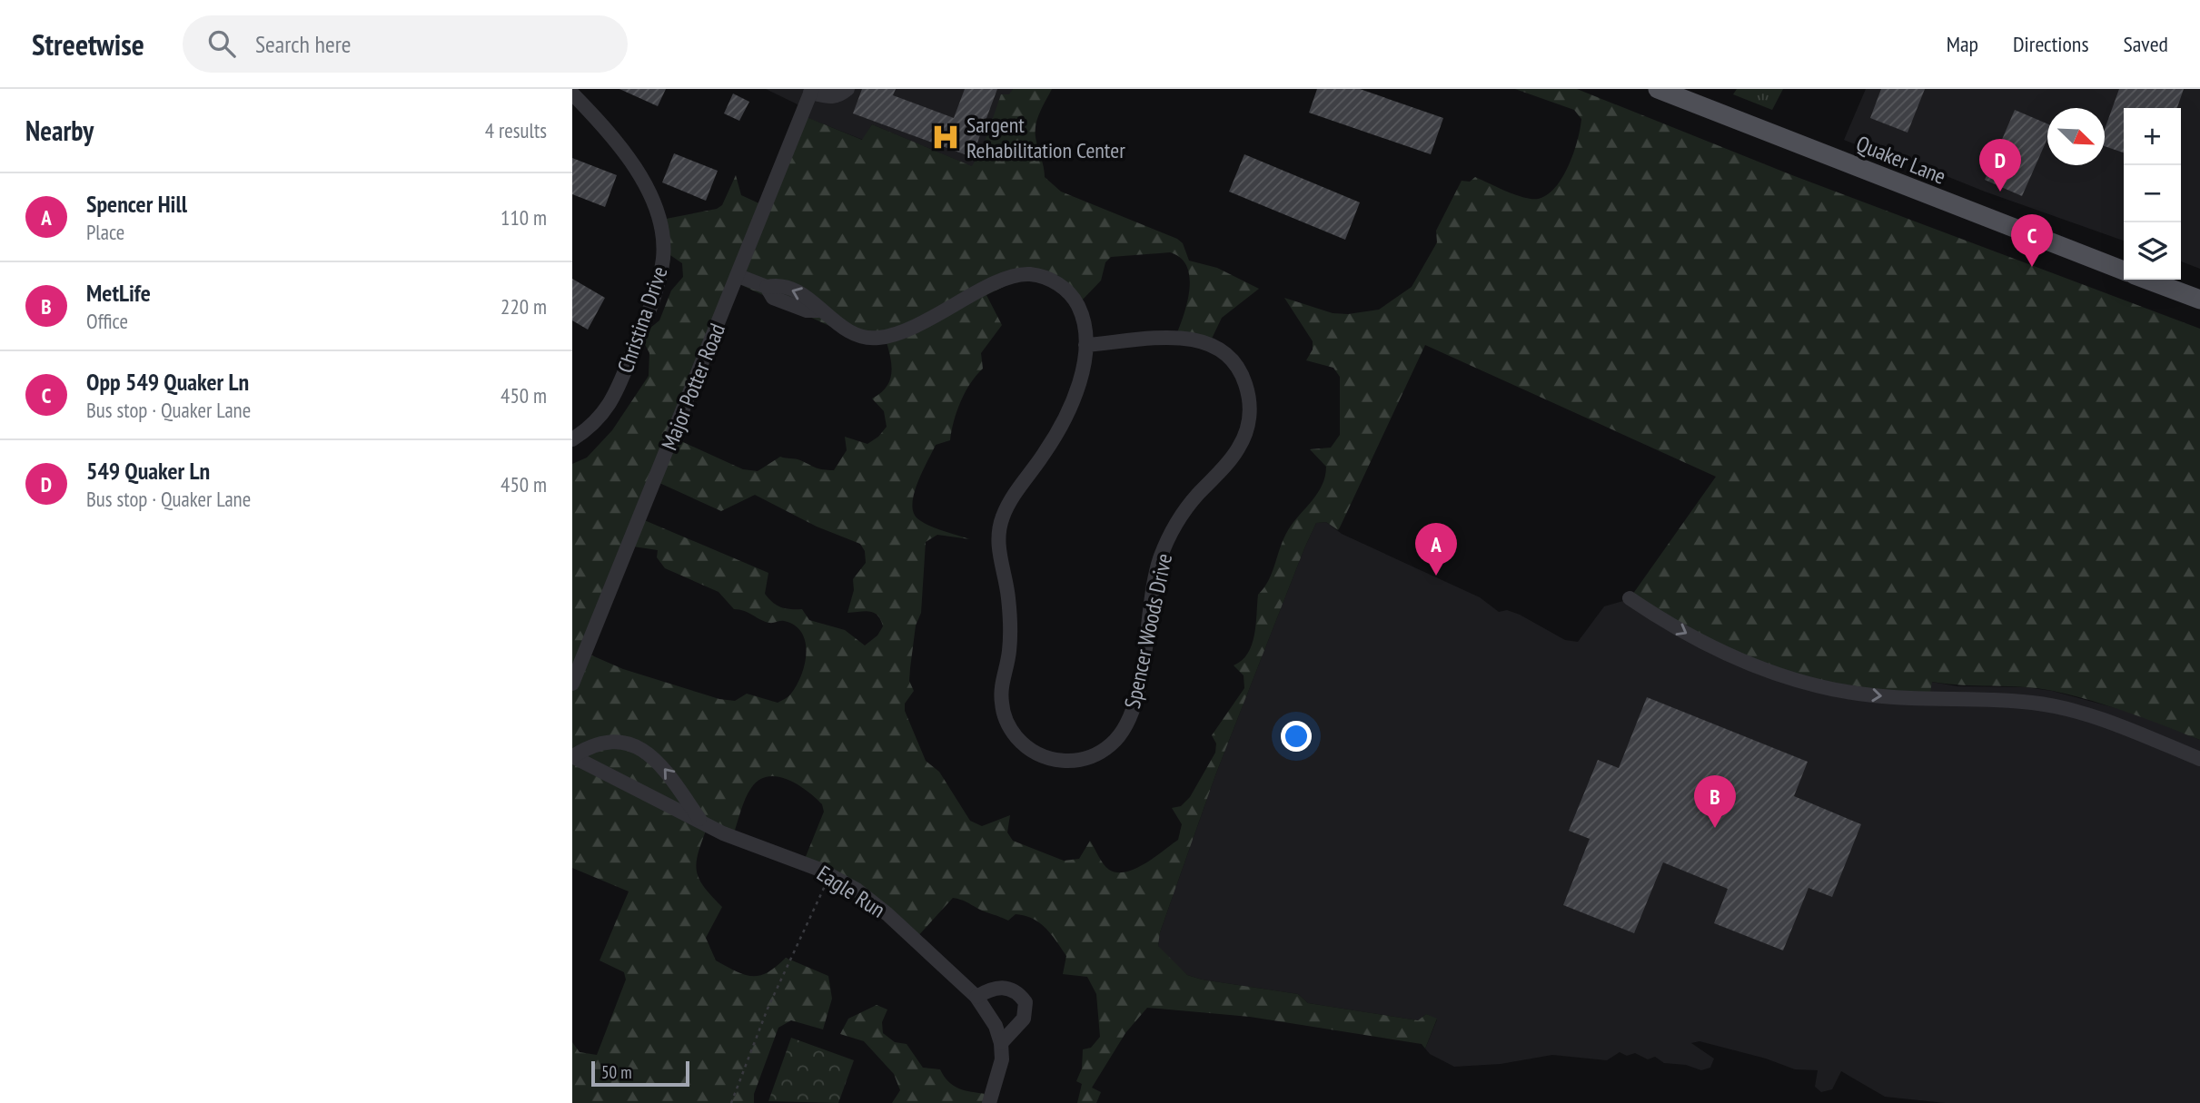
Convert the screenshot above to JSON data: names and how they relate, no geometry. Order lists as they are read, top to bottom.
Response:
{
  "streets": {
    "main road": ["Quaker Lane"],
    "street": [
      "Christina Drive",
      "Major Potter Road",
      "Spencer Woods Drive",
      "Eagle Run"
    ]
  },
  "crossings": [
    ["Major Potter Road", "Spencer Woods Drive"]
  ],
  "places": {
    "hospital": ["Sargent Rehabilitation Center"]
  },
  "scale_bar": "50 m",
  "north": "bottom right",
  "page": {
    "header": "Streetwise",
    "search": "Search here",
    "nav": ["Map", "Directions", "Saved"],
    "heading": ["Nearby", "4 results"],
    "map_buttons": ["+", "−"],
    "pins": [
      "D",
      "C",
      "A",
      "B"
    ],
    "list": [
      {
        "mark": "A",
        "name": "Spencer Hill",
        "note": "Place",
        "value": "110 m"
      },
      {
        "mark": "B",
        "name": "MetLife",
        "note": "Office",
        "value": "220 m"
      },
      {
        "mark": "C",
        "name": "Opp 549 Quaker Ln",
        "note": "Bus stop · Quaker Lane",
        "value": "450 m"
      },
      {
        "mark": "D",
        "name": "549 Quaker Ln",
        "note": "Bus stop · Quaker Lane",
        "value": "450 m"
      }
    ],
    "scale": "50 m"
  }
}
